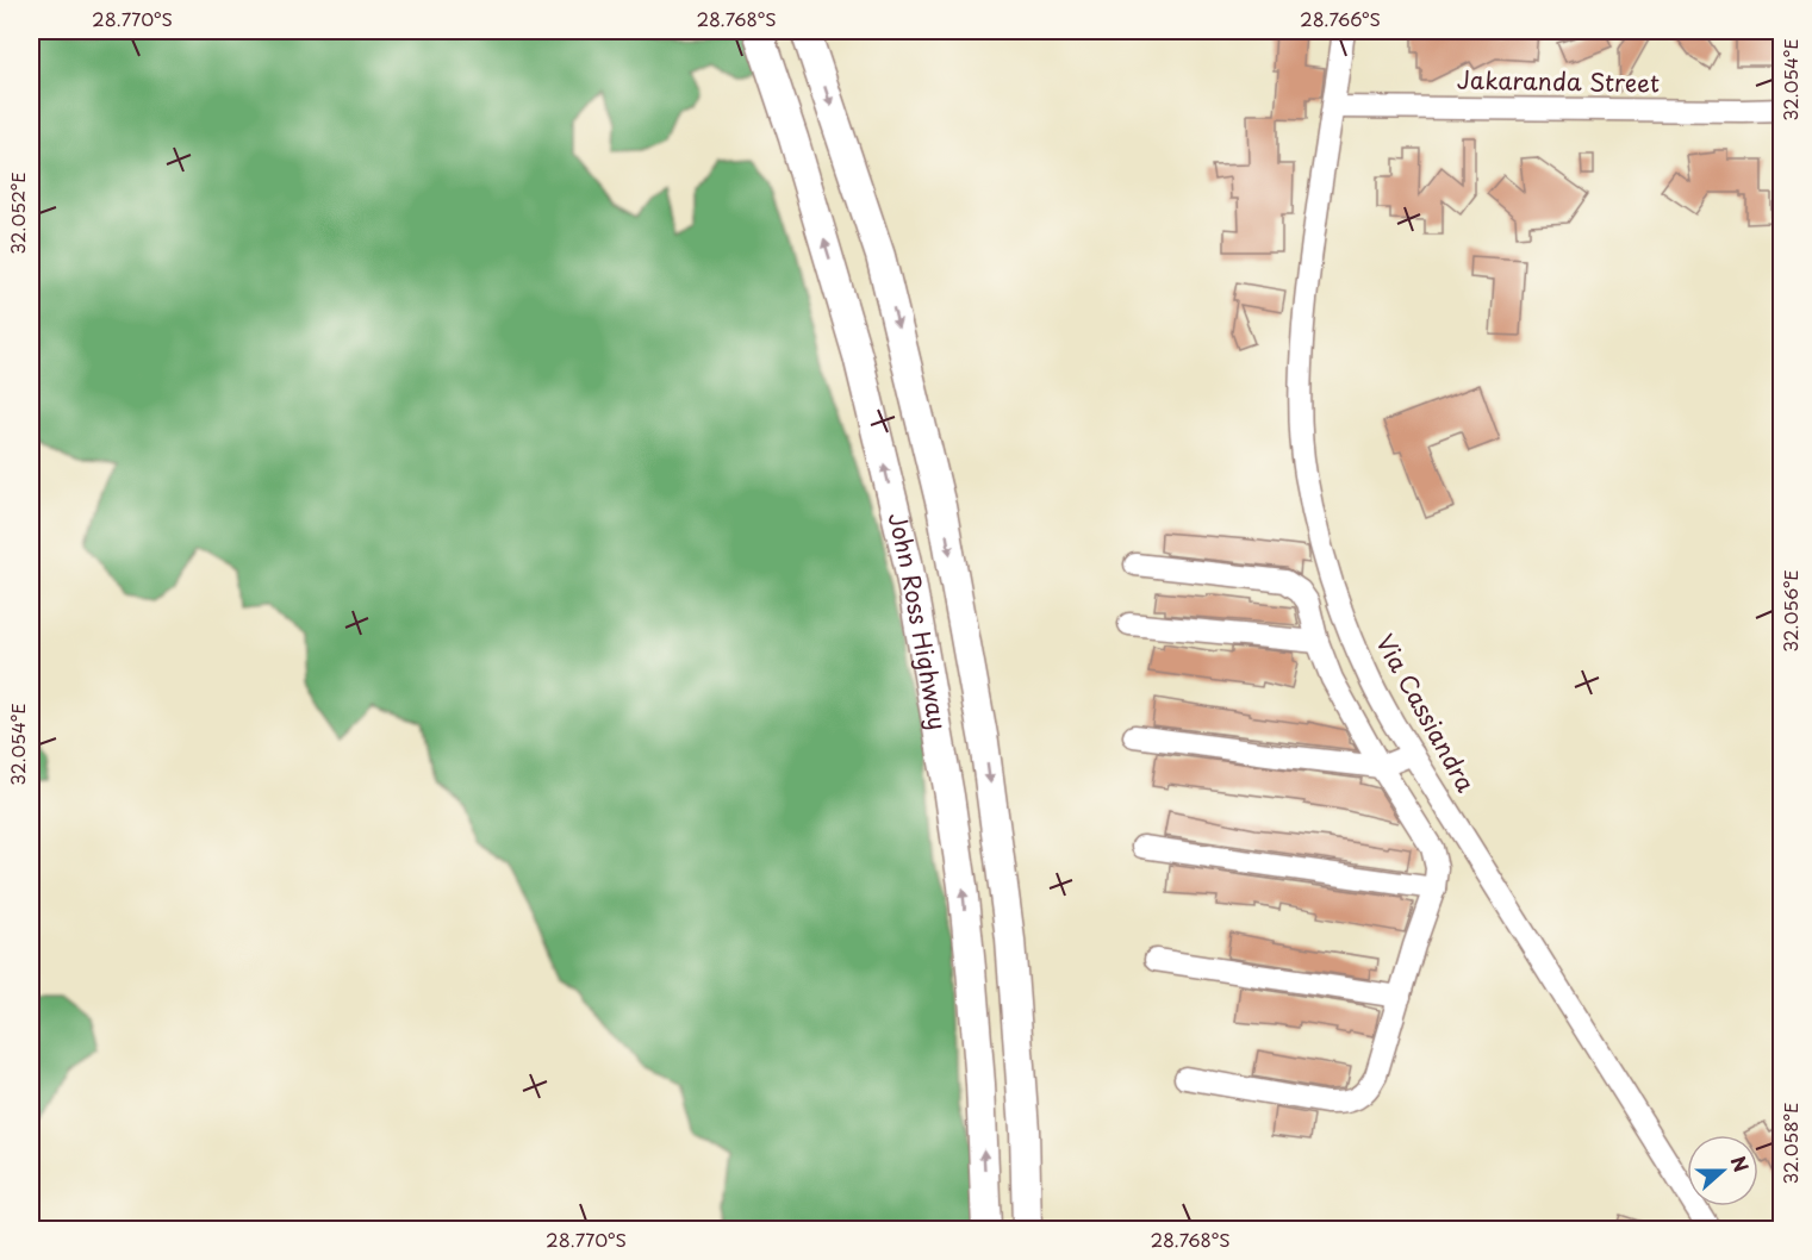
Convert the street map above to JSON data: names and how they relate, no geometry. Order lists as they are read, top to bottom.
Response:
{
  "streets": {
    "main road": ["John Ross Highway"],
    "street": ["Jakaranda Street", "Via Cassiandra"]
  },
  "crossings": [
    ["Jakaranda Street", "Via Cassiandra"]
  ],
  "north": "right",
  "coordinates": [
    "28.770°S",
    "28.768°S",
    "28.766°S",
    "32.054°E",
    "32.052°E",
    "32.056°E",
    "32.058°E"
  ]
}
